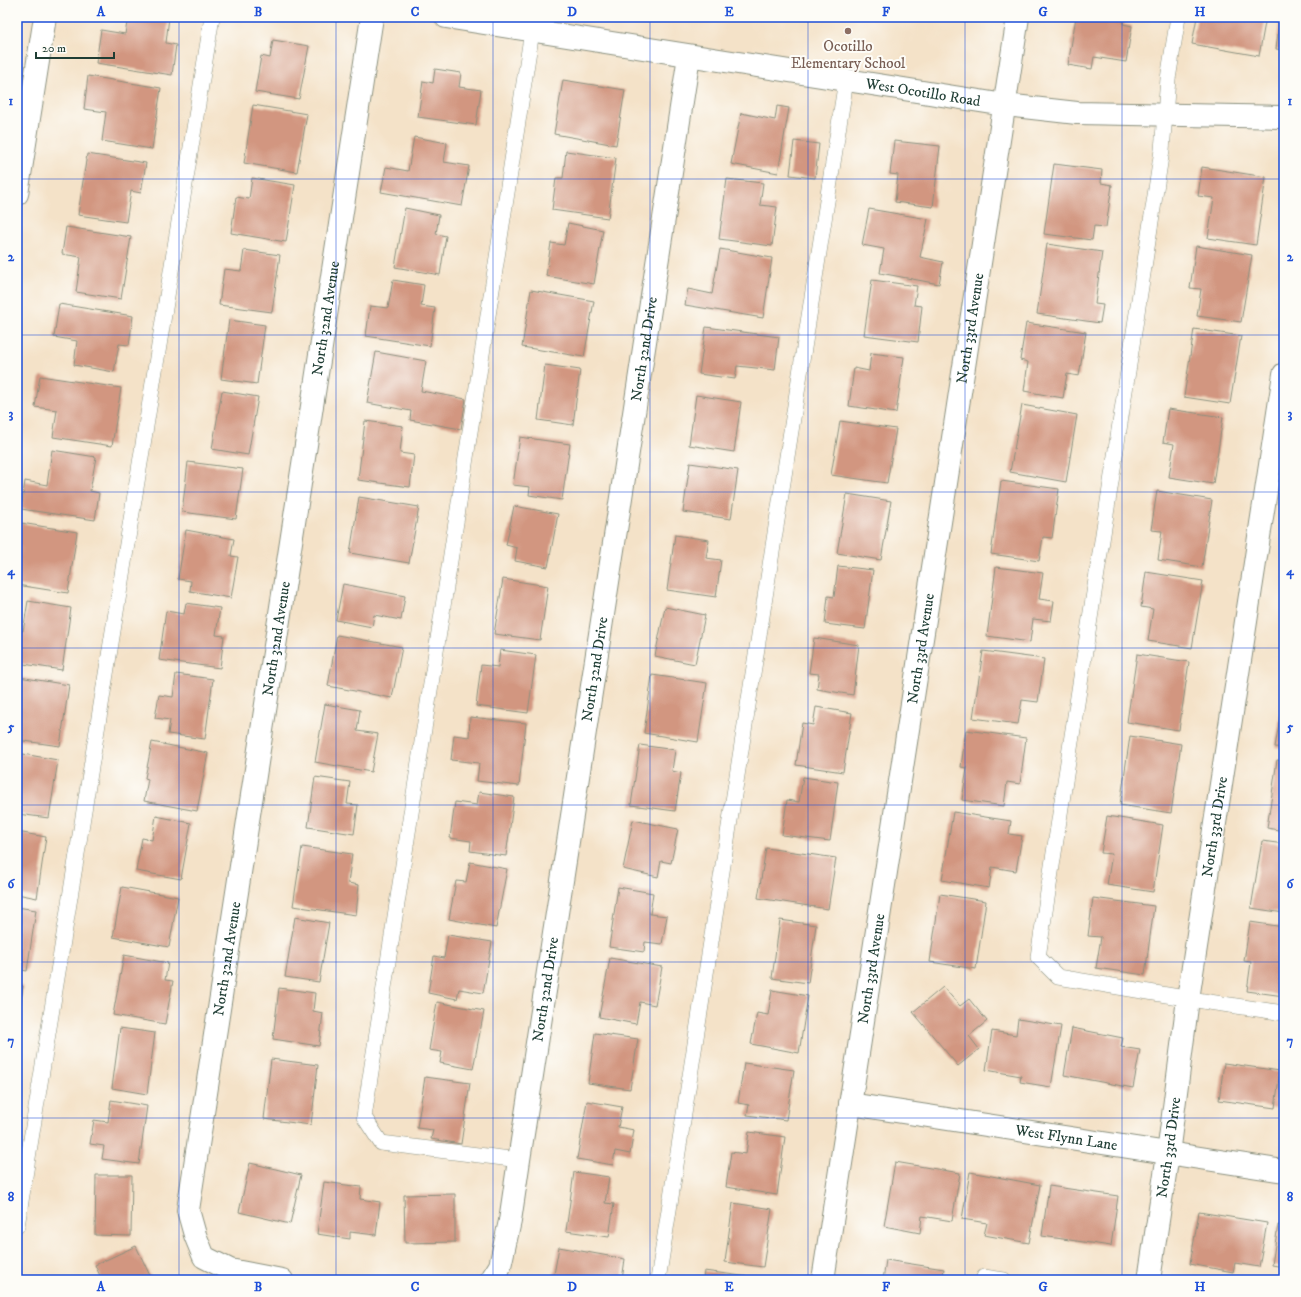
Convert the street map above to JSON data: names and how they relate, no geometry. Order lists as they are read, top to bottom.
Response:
{
  "streets": {
    "street": [
      "West Ocotillo Road",
      "North 32nd Avenue",
      "North 33rd Avenue",
      "North 32nd Drive",
      "North 33rd Drive",
      "West Flynn Lane"
    ]
  },
  "crossings": [
    ["West Ocotillo Road", "North 33rd Avenue"],
    ["West Ocotillo Road", "North 32nd Drive"],
    ["North 33rd Avenue", "West Flynn Lane"],
    ["North 33rd Drive", "West Flynn Lane"]
  ],
  "places": ["Ocotillo Elementary School"],
  "scale_bar": "20 m",
  "grid": {
    "columns": [
      "A",
      "B",
      "C",
      "D",
      "E",
      "F",
      "G",
      "H"
    ],
    "rows": [
      "1",
      "2",
      "3",
      "4",
      "5",
      "6",
      "7",
      "8"
    ]
  }
}
